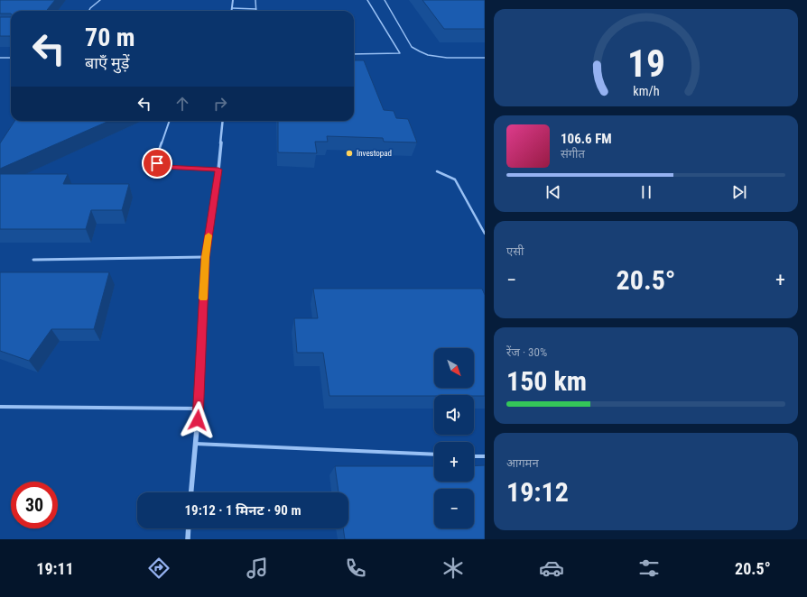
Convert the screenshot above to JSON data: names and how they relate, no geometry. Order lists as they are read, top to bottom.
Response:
{
  "places": ["Investopad"],
  "north": "bottom right",
  "page": {
    "turn": ["70 m", "बाएँ मुड़ें"],
    "song": ["106.6 FM", "संगीत"],
    "tile": [
      "एसी",
      ["रेंज · 30%", "150 km"],
      ["आगमन", "19:12"]
    ],
    "heat": ["−", "20.5°", "+"],
    "map_buttons": ["+", "−"],
    "limit": "30",
    "trip": "19:12 · 1 मिनट · 90 m",
    "tabs": ["19:11", "20.5°"],
    "gauge": ["19", "km/h"]
  }
}
